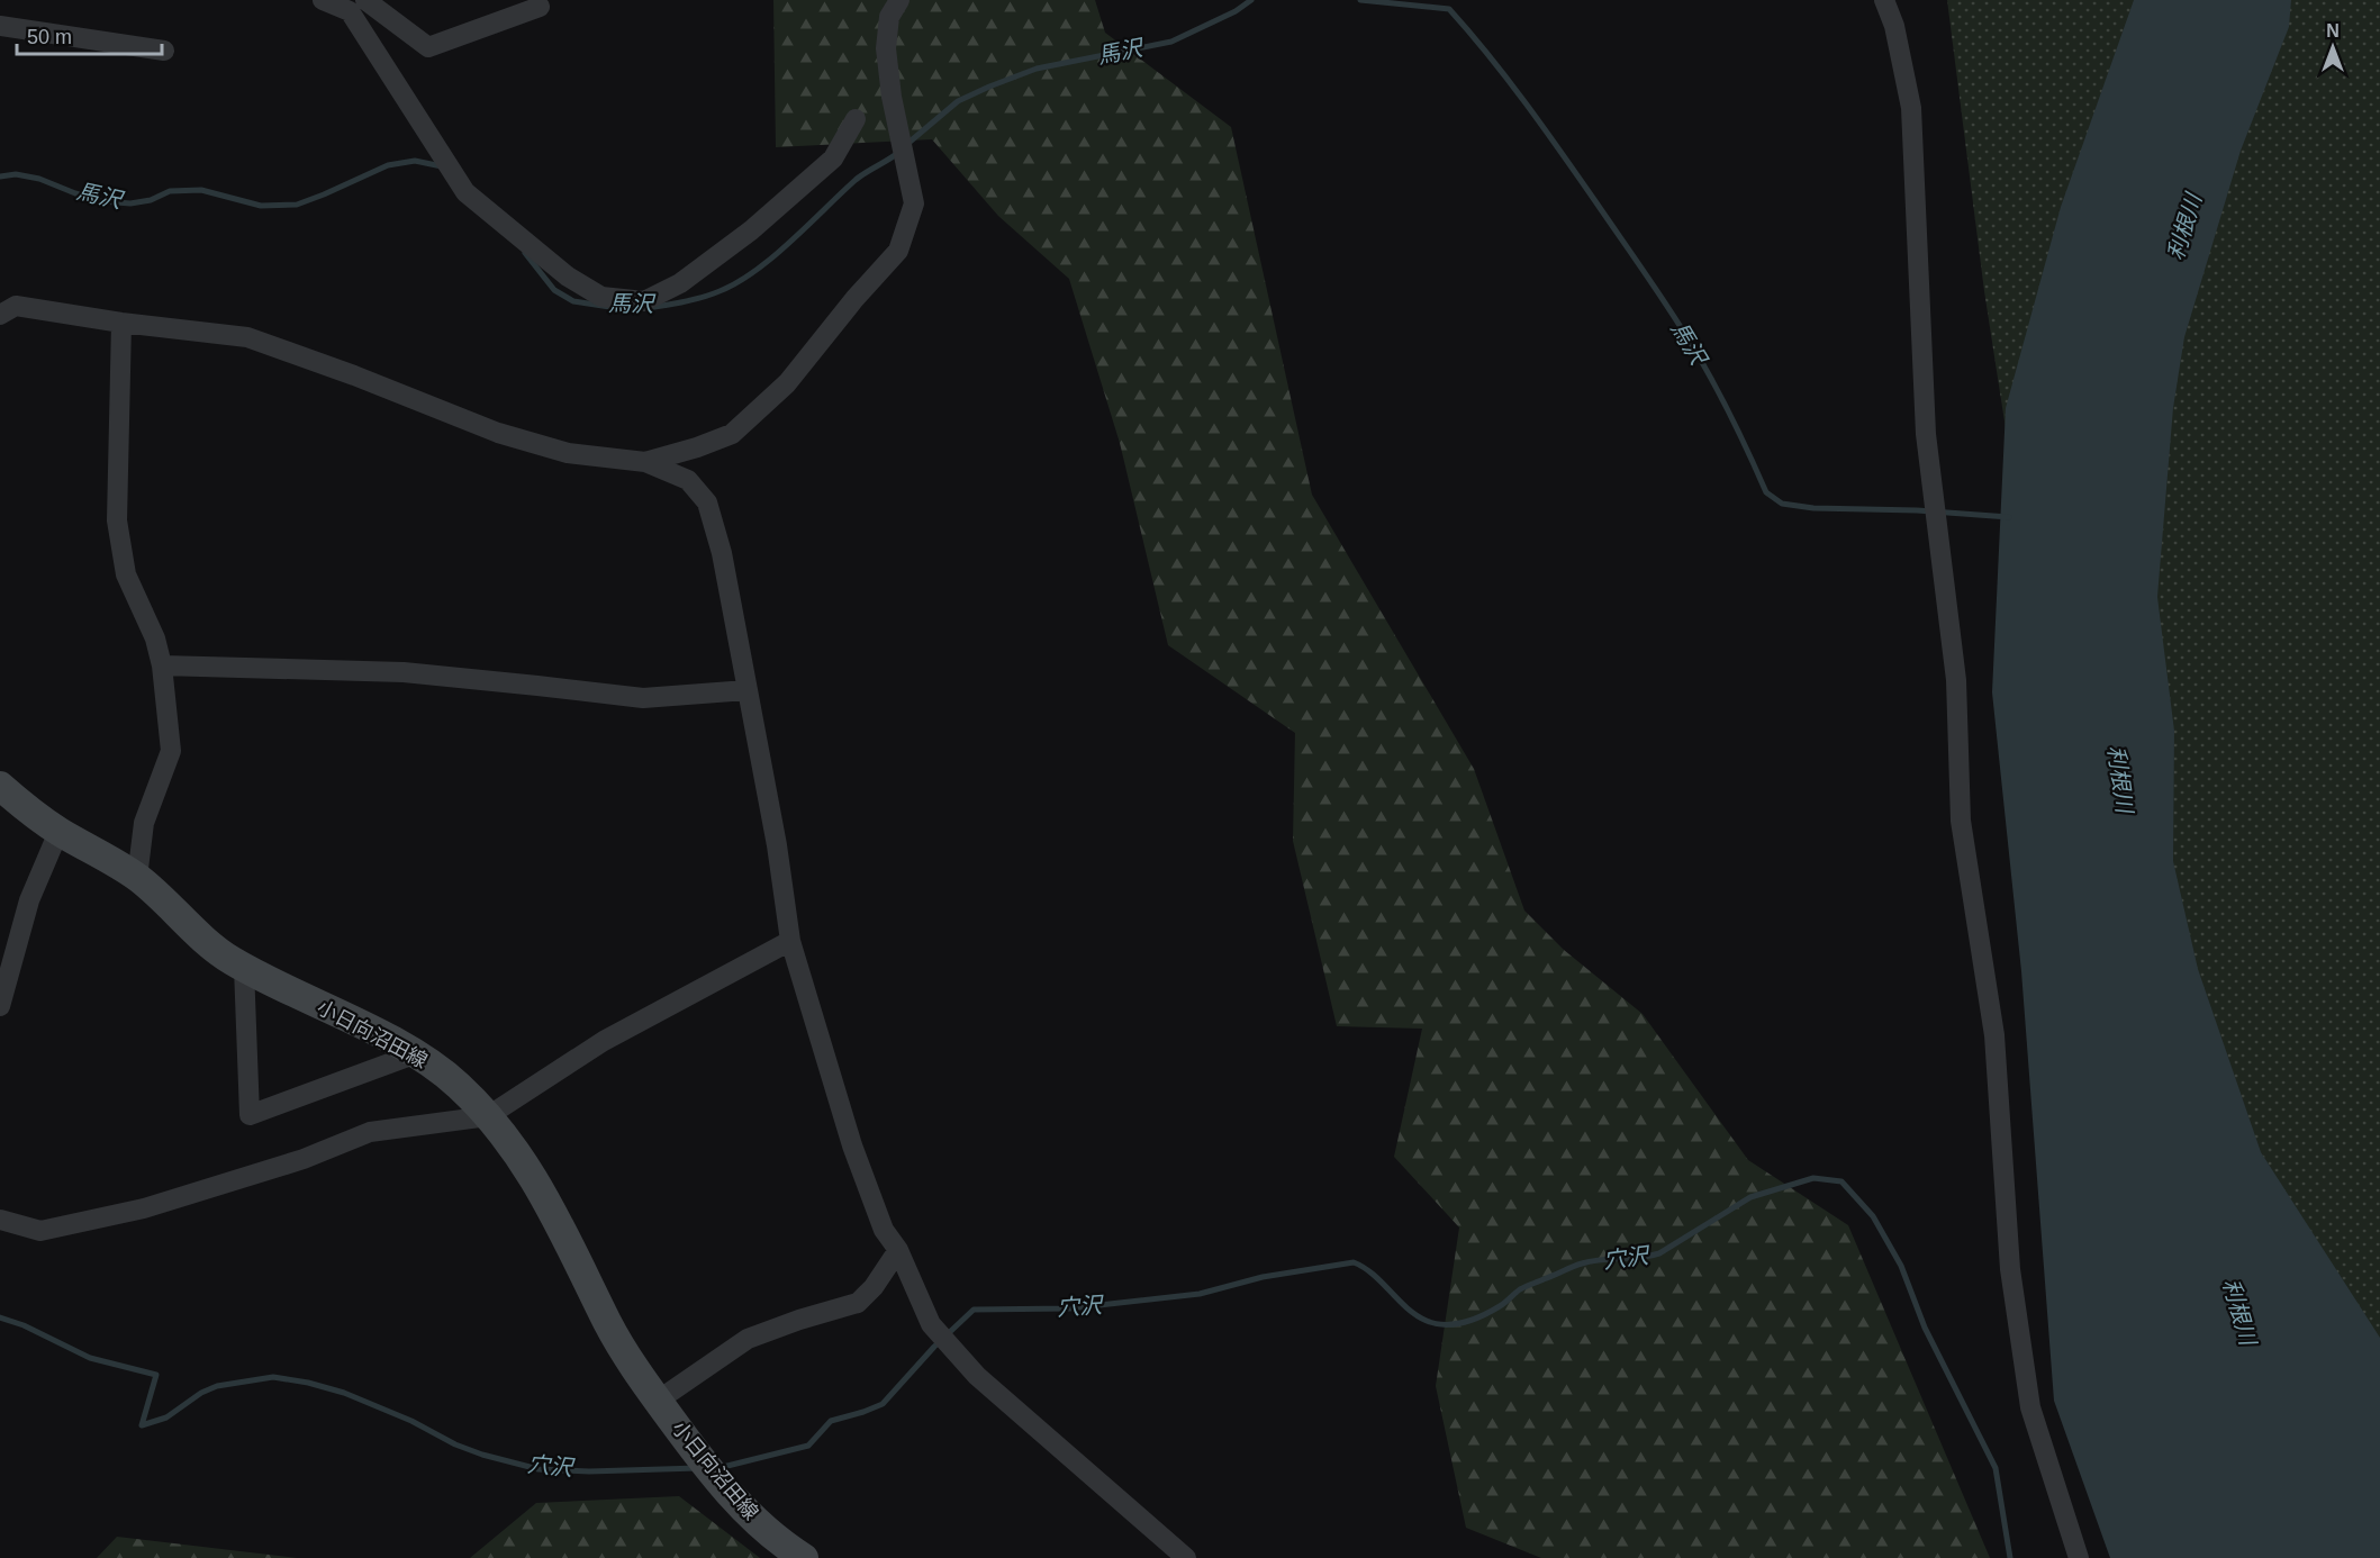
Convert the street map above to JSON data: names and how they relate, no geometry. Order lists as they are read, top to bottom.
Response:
{
  "streets": {
    "main road": ["小日向沼田線"]
  },
  "water": ["馬沢", "利根川", "穴沢"],
  "scale_bar": "50 m",
  "north": "top"
}
